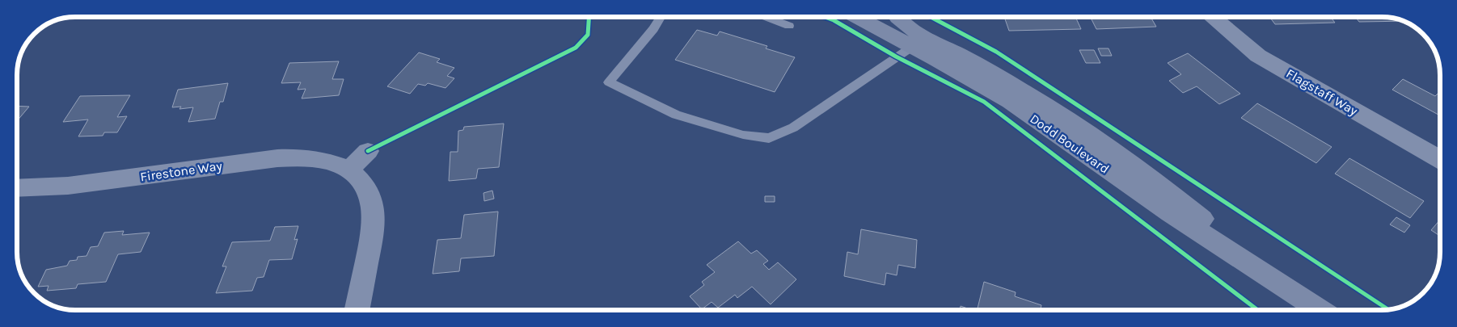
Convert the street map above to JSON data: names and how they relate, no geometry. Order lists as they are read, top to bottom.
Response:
{
  "streets": {
    "street": ["Flagstaff Way", "Dodd Boulevard", "Firestone Way"]
  }
}
